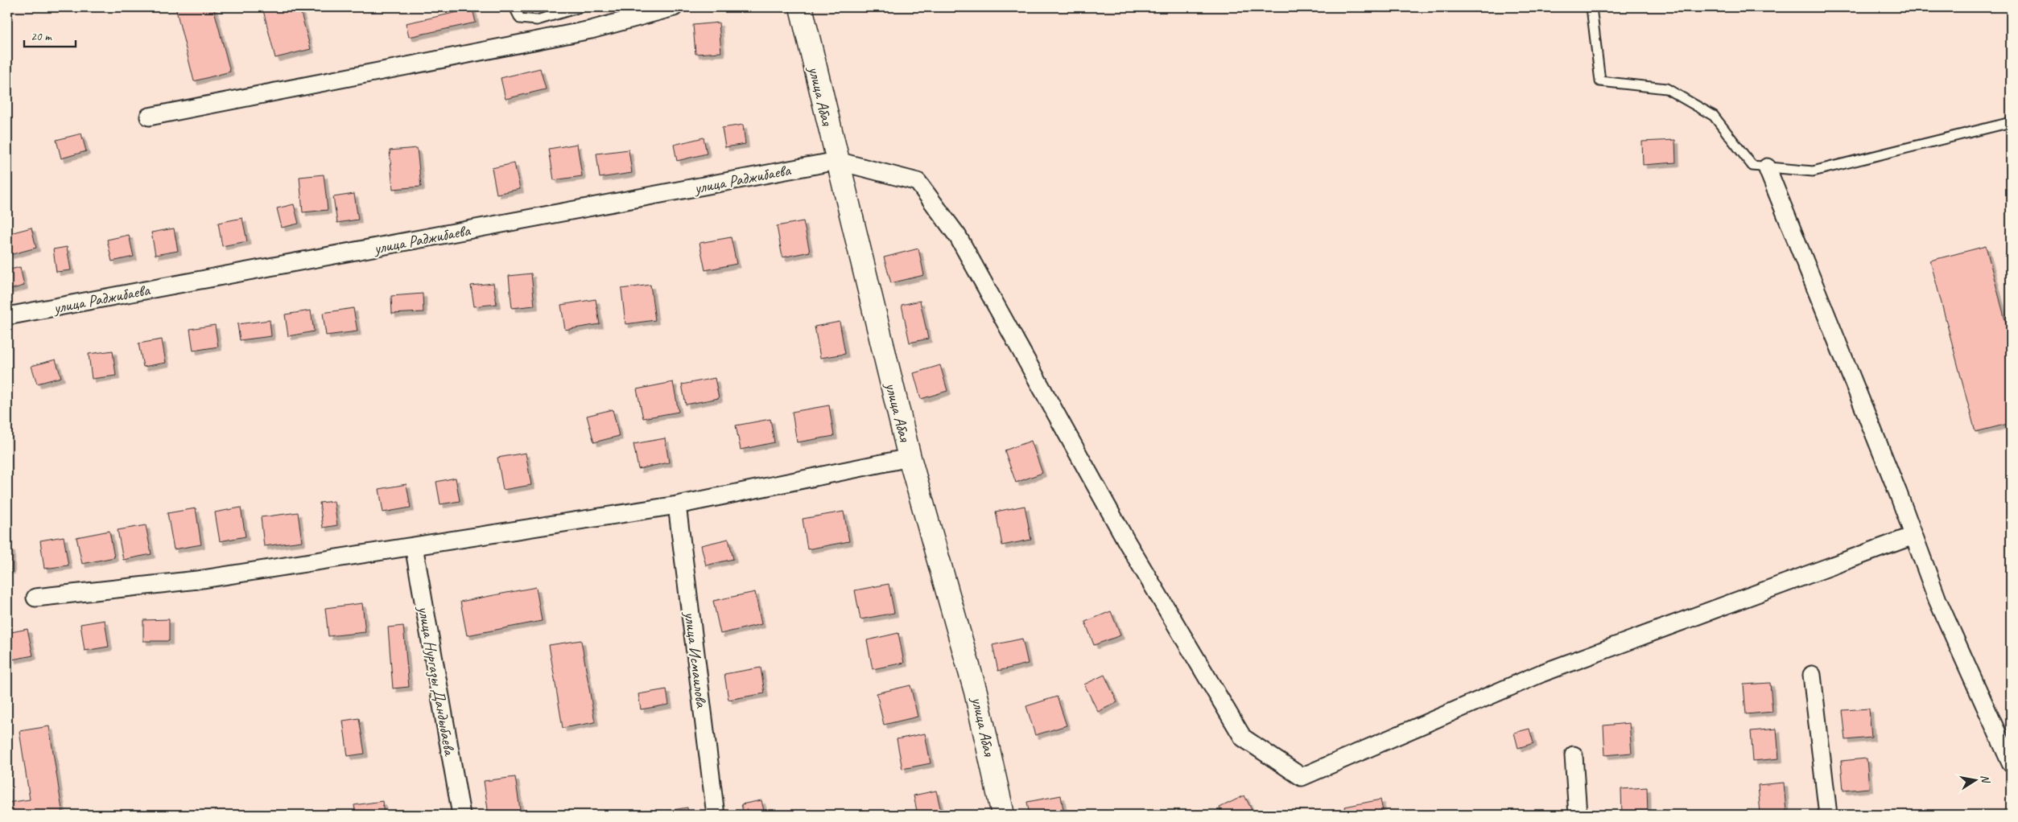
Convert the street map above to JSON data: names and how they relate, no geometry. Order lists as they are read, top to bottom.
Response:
{
  "streets": {
    "street": [
      "улица Абая",
      "улица Раджибаева",
      "улица Исмаилова",
      "улица Нургазы Дандыбаева"
    ]
  },
  "crossings": [
    ["улица Абая", "улица Раджибаева"]
  ],
  "scale_bar": "20 m",
  "north": "right"
}
